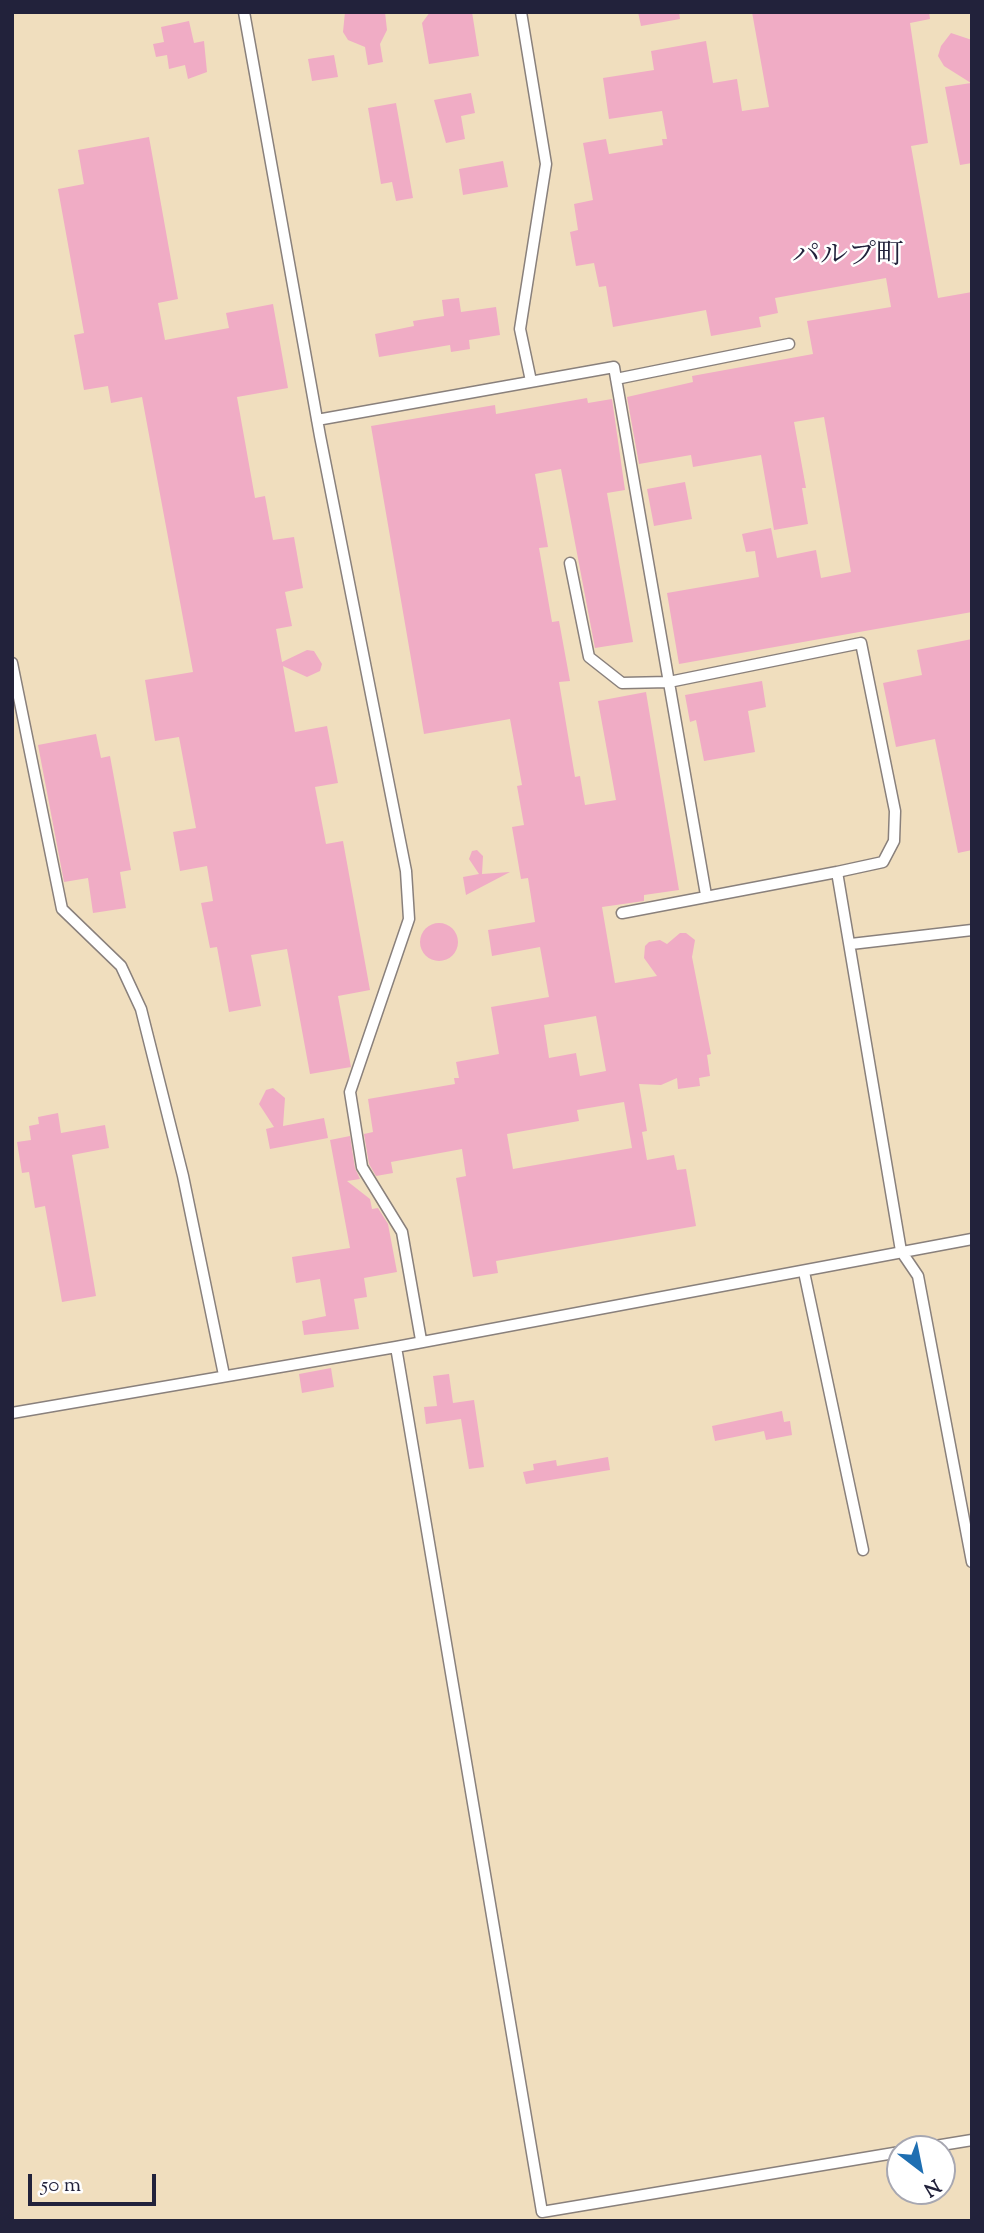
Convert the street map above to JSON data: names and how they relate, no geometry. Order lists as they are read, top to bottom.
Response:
{
  "districts": ["パルプ町"],
  "scale_bar": "50 m",
  "north": "bottom right"
}
